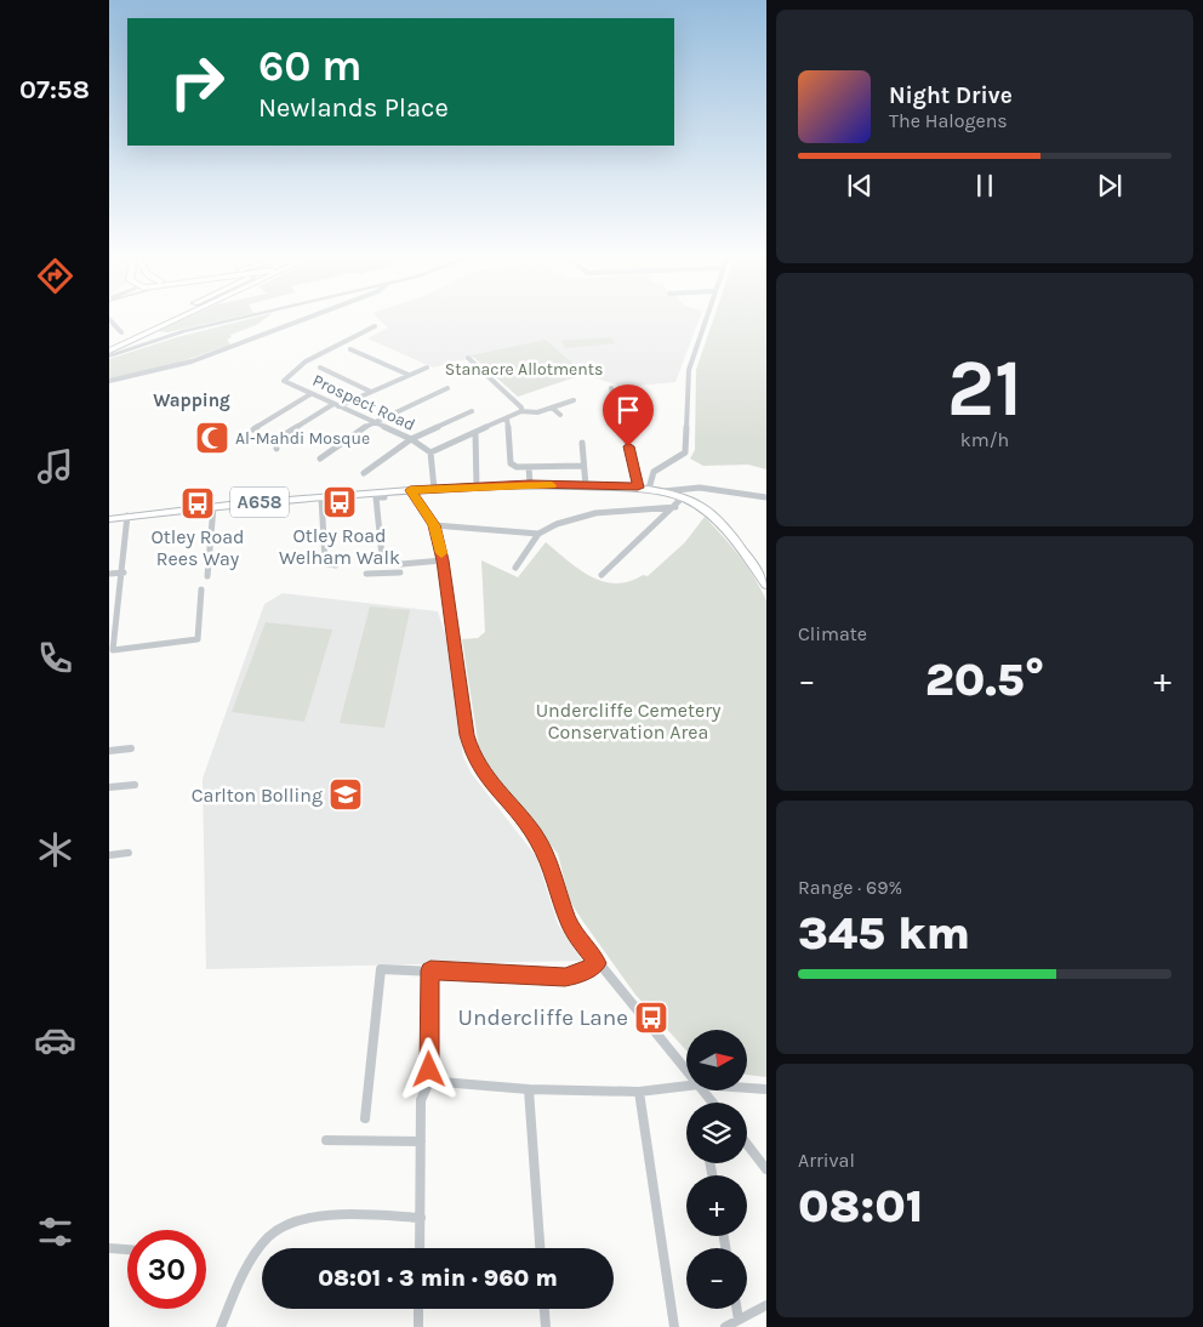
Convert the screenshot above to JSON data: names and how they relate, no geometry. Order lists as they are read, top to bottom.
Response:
{
  "streets": {
    "main road": ["A658"],
    "street": ["Prospect Road"]
  },
  "crossings": [
    ["Prospect Road", "A658"]
  ],
  "districts": ["Wapping"],
  "parks": ["Stanacre Allotments", "Undercliffe Cemetery Conservation Area"],
  "places": {
    "mosque": ["Al‐Mahdi Mosque"],
    "bus stop": ["Otley Road Welham Walk", "Otley Road Rees Way", "Undercliffe Lane"],
    "school or university": ["Carlton Bolling"]
  },
  "north": "right",
  "page": {
    "tabs": "07:58",
    "turn": ["60 m", "Newlands Place"],
    "song": ["Night Drive", "The Halogens"],
    "tile": [
      ["21", "km/h"],
      "Climate",
      ["Range · 69%", "345 km"],
      ["Arrival", "08:01"]
    ],
    "heat": ["−", "20.5°", "+"],
    "map_buttons": ["+", "−"],
    "limit": "30",
    "trip": "08:01 · 3 min · 960 m"
  }
}
